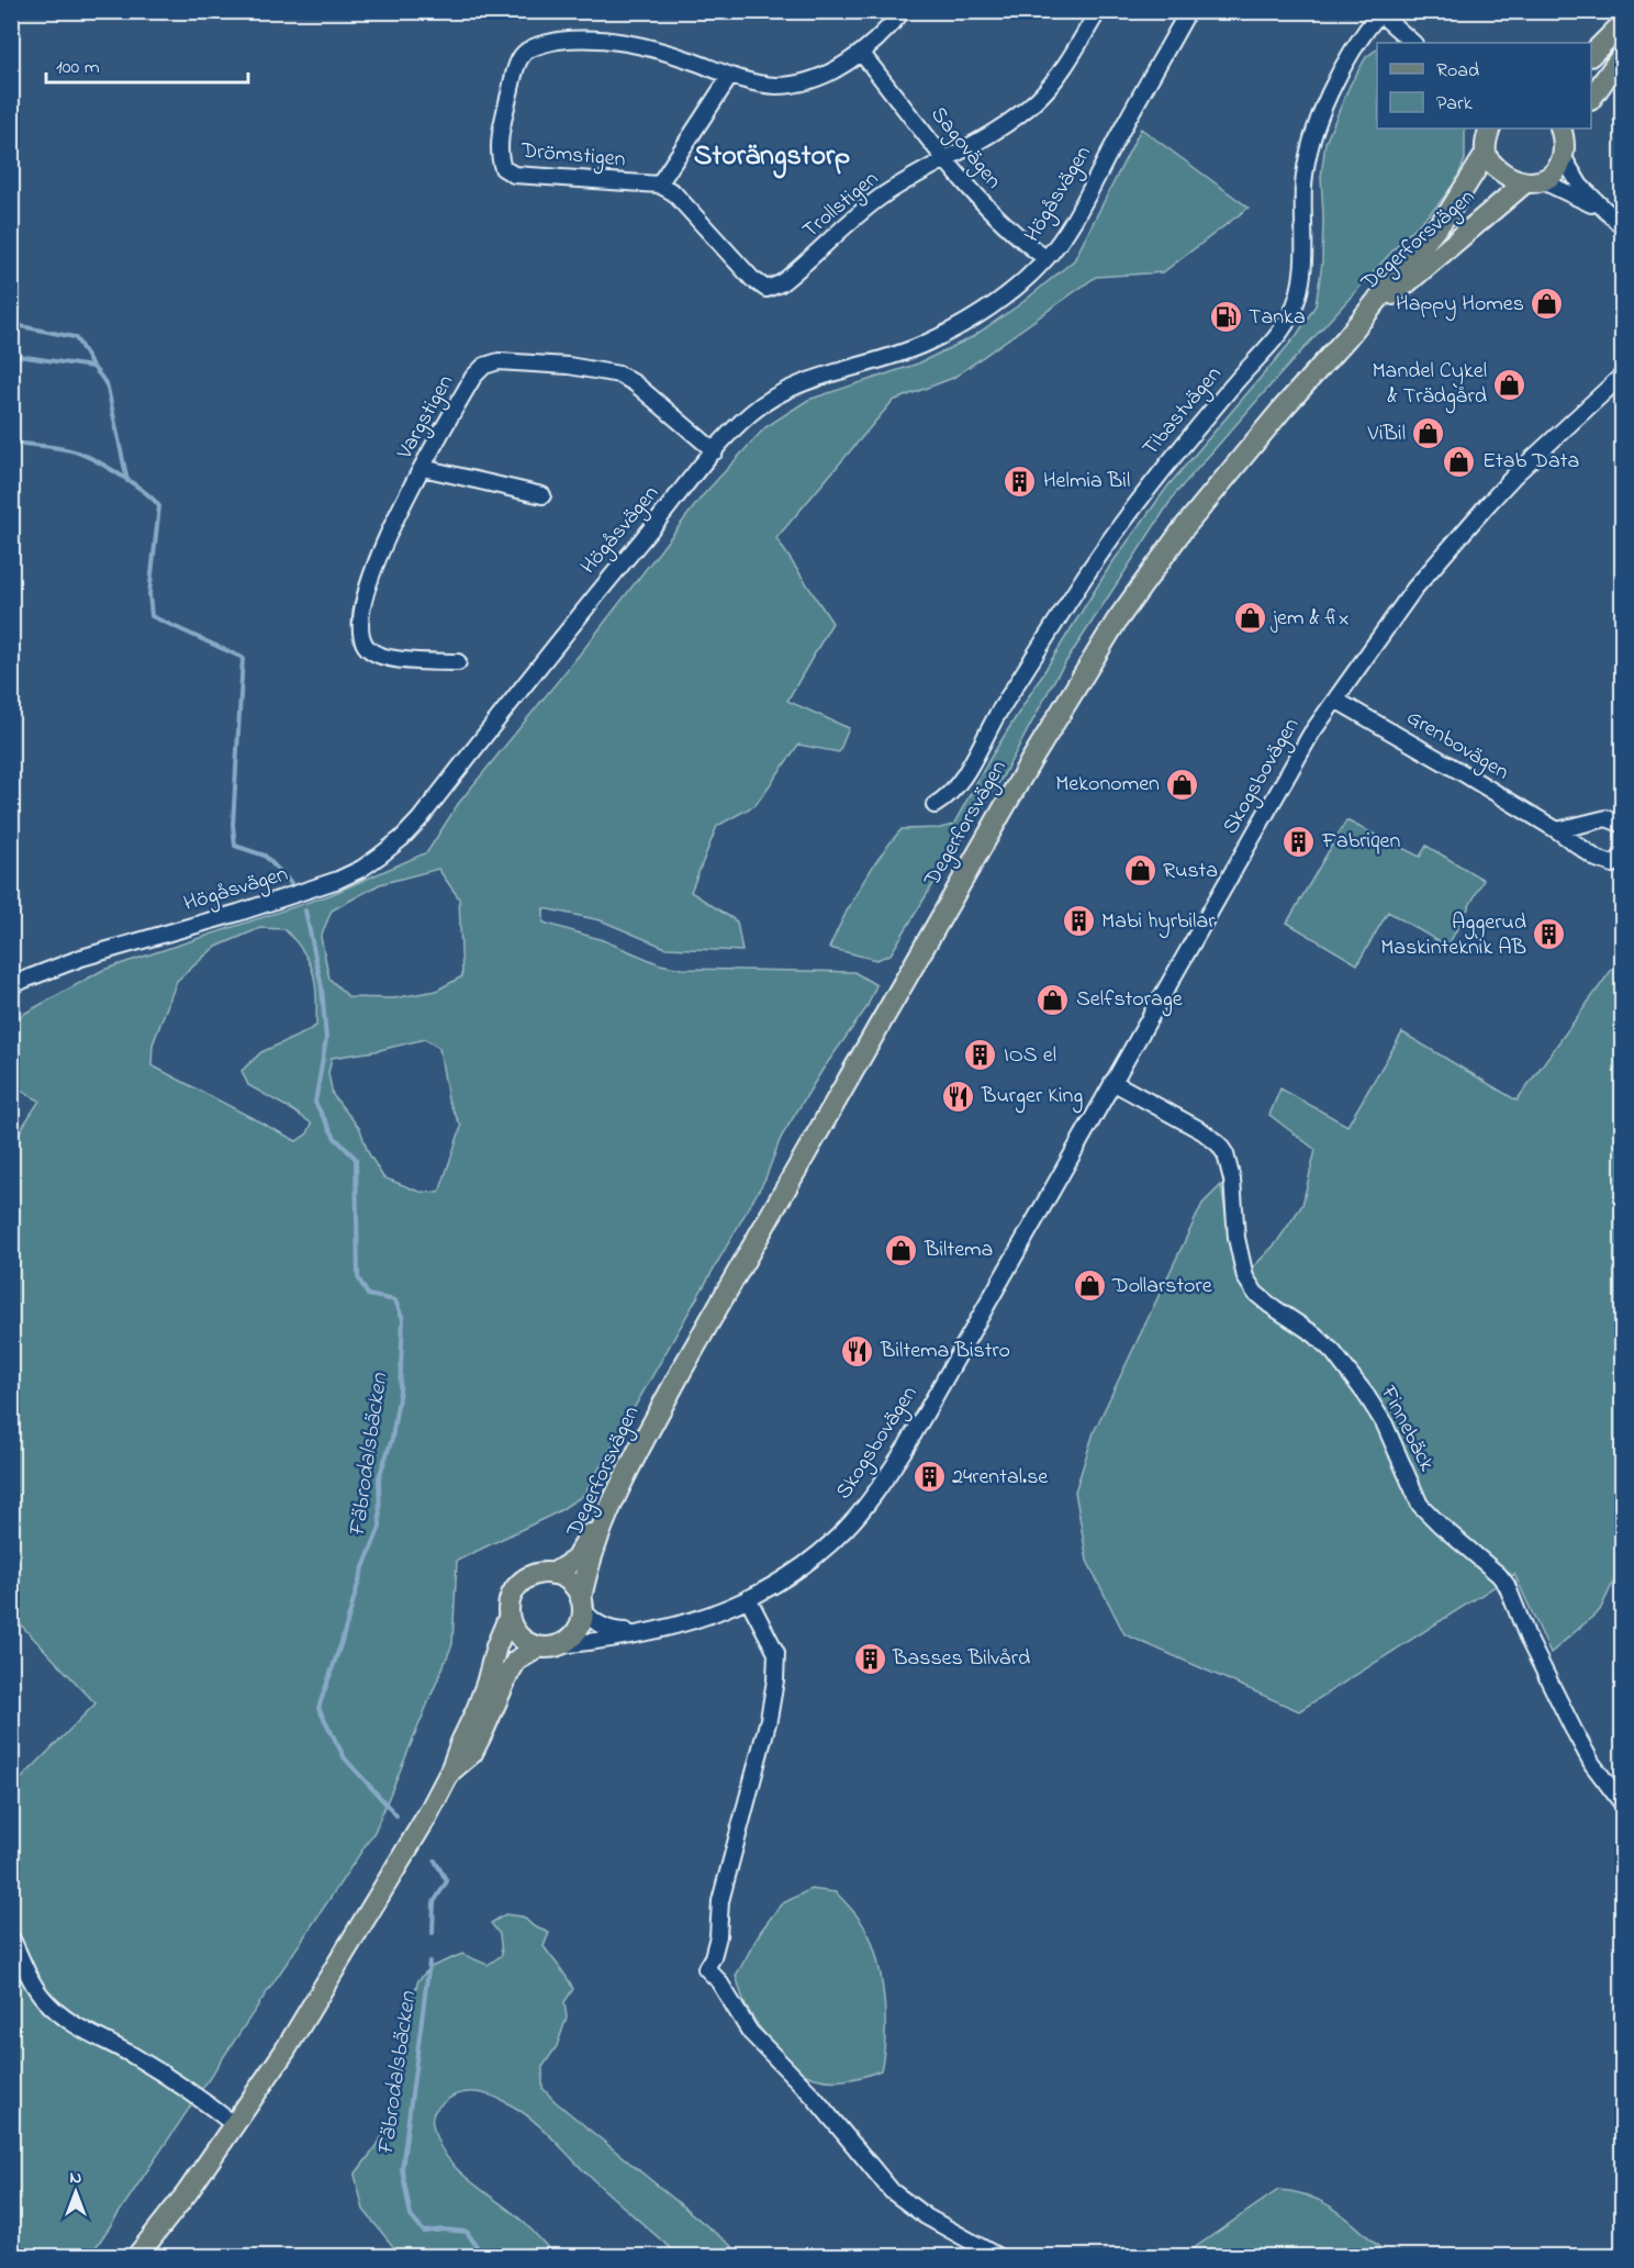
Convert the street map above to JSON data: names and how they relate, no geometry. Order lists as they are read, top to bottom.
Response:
{
  "streets": {
    "main road": ["Degerforsvägen"],
    "street": [
      "Sagovägen",
      "Drömstigen",
      "Högåsvägen",
      "Trollstigen",
      "Tibastvägen",
      "Vargstigen",
      "Grenbovägen",
      "Skogsbovägen",
      "Finnebäck"
    ]
  },
  "crossings": [
    ["Sagovägen", "Drömstigen"],
    ["Sagovägen", "Högåsvägen"],
    ["Sagovägen", "Trollstigen"],
    ["Drömstigen", "Trollstigen"],
    ["Högåsvägen", "Vargstigen"],
    ["Degerforsvägen", "Skogsbovägen"],
    ["Grenbovägen", "Skogsbovägen"],
    ["Skogsbovägen", "Finnebäck"]
  ],
  "districts": ["Storängstorp"],
  "water": ["Fäbrodalsbäcken"],
  "places": {
    "shop": [
      "Happy Homes",
      "Mandel Cykel & Trädgård",
      "ViBil",
      "Etab Data",
      "jem & fix",
      "Mekonomen",
      "Rusta",
      "Selfstorage",
      "Biltema",
      "Dollarstore"
    ],
    "fuel station": ["Tanka"],
    "building": [
      "Helmia Bil",
      "Fabriqen",
      "Mabi hyrbilar",
      "Aggerud Maskinteknik AB",
      "IOS el",
      "24rental.se",
      "Basses Bilvård"
    ],
    "restaurant": ["Burger King", "Biltema Bistro"]
  },
  "legend": ["Road", "Park"],
  "scale_bar": "100 m",
  "north": "top"
}
